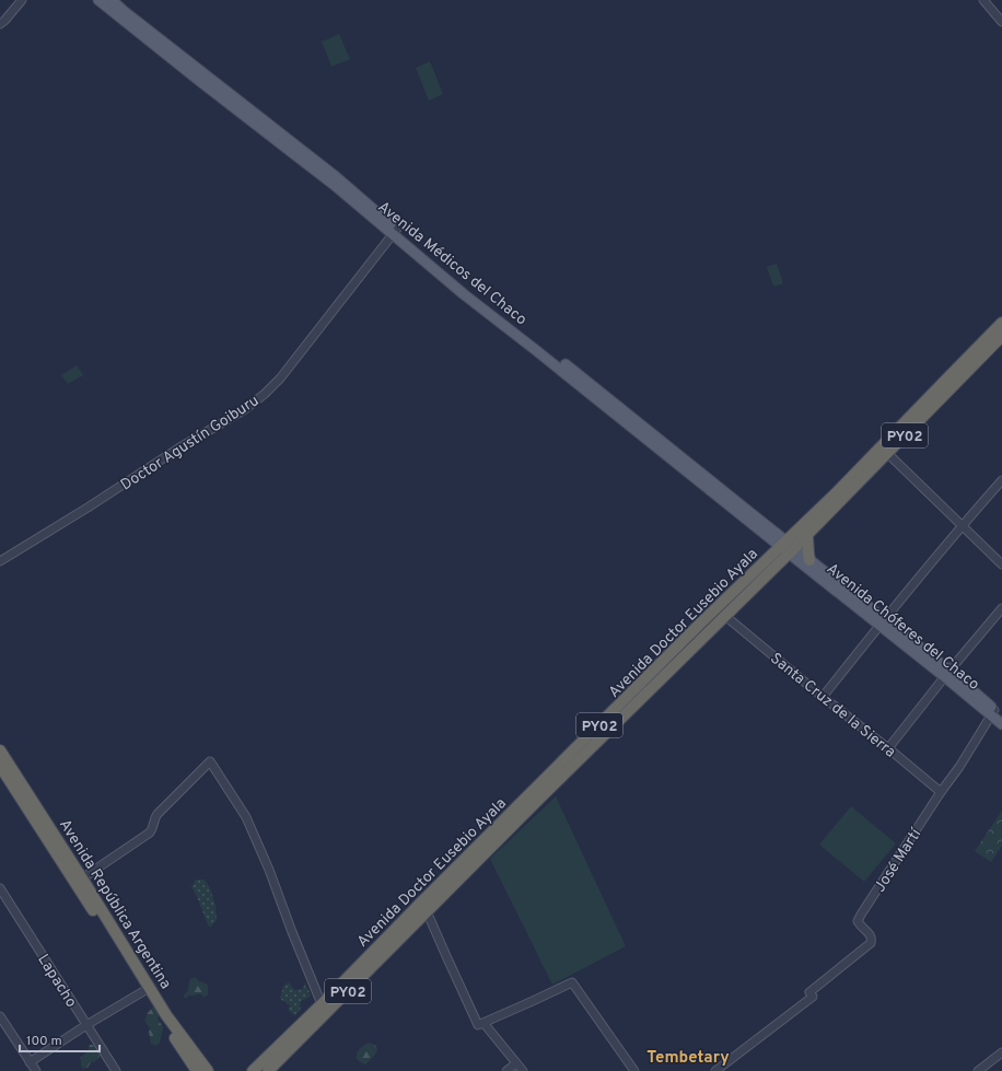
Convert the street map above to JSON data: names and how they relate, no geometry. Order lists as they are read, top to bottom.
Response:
{
  "streets": {
    "highway": ["PY02", "Avenida Doctor Eusebio Ayala", "Avenida República Argentina"],
    "main road": ["Avenida Médicos del Chaco", "Avenida Chóferes del Chaco"],
    "street": [
      "Doctor Agustín Goiburu",
      "Santa Cruz de la Sierra",
      "José Martí",
      "Lapacho"
    ]
  },
  "crossings": [
    ["Avenida Médicos del Chaco", "Doctor Agustín Goiburu"],
    ["Avenida Médicos del Chaco", "Avenida Doctor Eusebio Ayala"],
    ["Avenida Médicos del Chaco", "Avenida Chóferes del Chaco"],
    ["Avenida Doctor Eusebio Ayala", "Avenida Chóferes del Chaco"],
    ["Avenida Doctor Eusebio Ayala", "Santa Cruz de la Sierra"],
    ["Avenida Chóferes del Chaco", "José Martí"],
    ["Santa Cruz de la Sierra", "José Martí"]
  ],
  "districts": ["Tembetary"],
  "scale_bar": "100 m"
}
